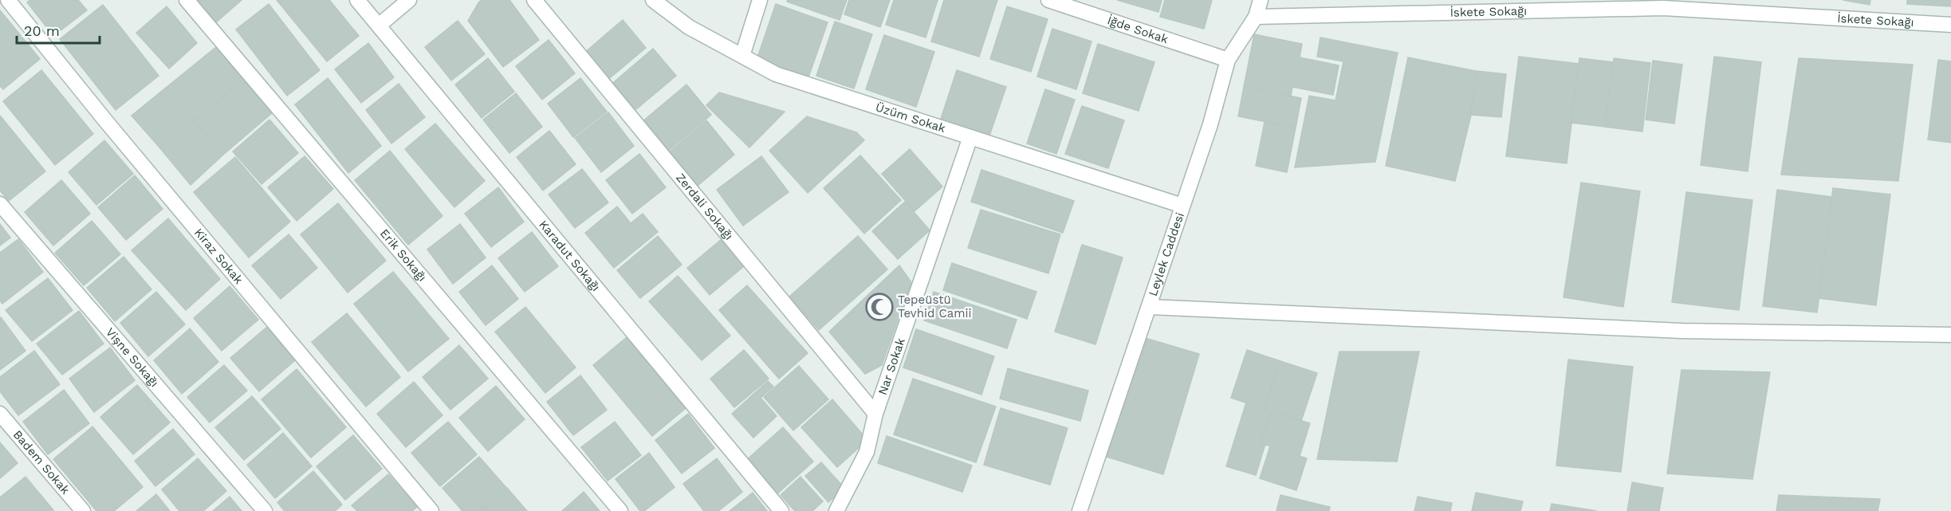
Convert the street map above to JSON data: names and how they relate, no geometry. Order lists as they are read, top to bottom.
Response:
{
  "streets": {
    "street": [
      "İskete Sokağı",
      "İğde Sokak",
      "Üzüm Sokak",
      "Zerdali Sokağı",
      "Leylek Caddesi",
      "Erik Sokağı",
      "Karadut Sokağı",
      "Kiraz Sokak",
      "Vişne Sokağı",
      "Nar Sokak",
      "Badem Sokak"
    ]
  },
  "crossings": [
    ["İskete Sokağı", "Leylek Caddesi"],
    ["İğde Sokak", "Leylek Caddesi"],
    ["Üzüm Sokak", "Leylek Caddesi"],
    ["Üzüm Sokak", "Nar Sokak"],
    ["Zerdali Sokağı", "Nar Sokak"]
  ],
  "places": {
    "mosque": ["Tepeüstü Tevhid Camii"]
  },
  "scale_bar": "20 m"
}
